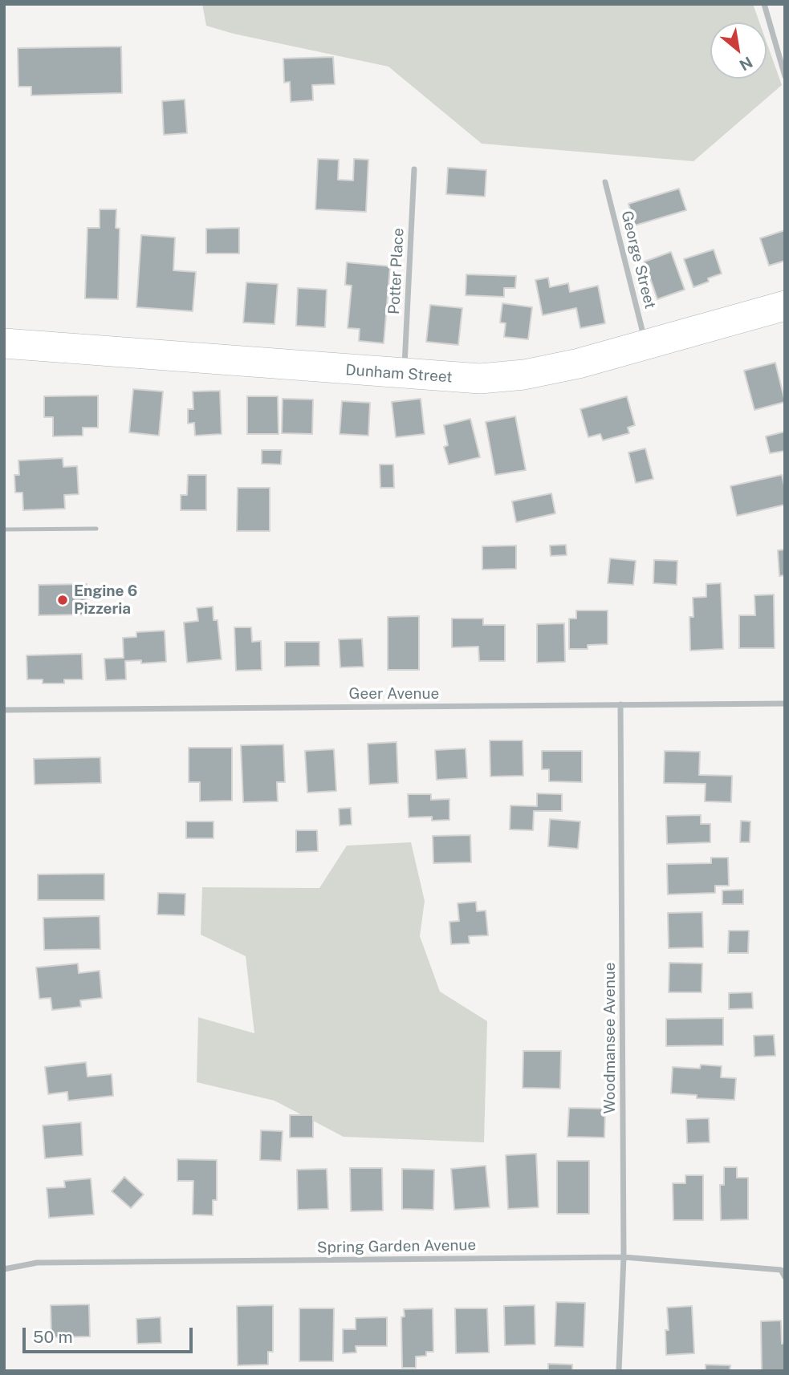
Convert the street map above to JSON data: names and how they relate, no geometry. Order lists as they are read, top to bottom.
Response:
{
  "streets": {
    "street": [
      "George Street",
      "Potter Place",
      "Dunham Street",
      "Geer Avenue",
      "Woodmansee Avenue",
      "Spring Garden Avenue"
    ]
  },
  "crossings": [
    ["George Street", "Dunham Street"],
    ["Potter Place", "Dunham Street"],
    ["Geer Avenue", "Woodmansee Avenue"],
    ["Woodmansee Avenue", "Spring Garden Avenue"]
  ],
  "places": ["Engine 6 Pizzeria"],
  "scale_bar": "50 m",
  "north": "bottom right"
}
